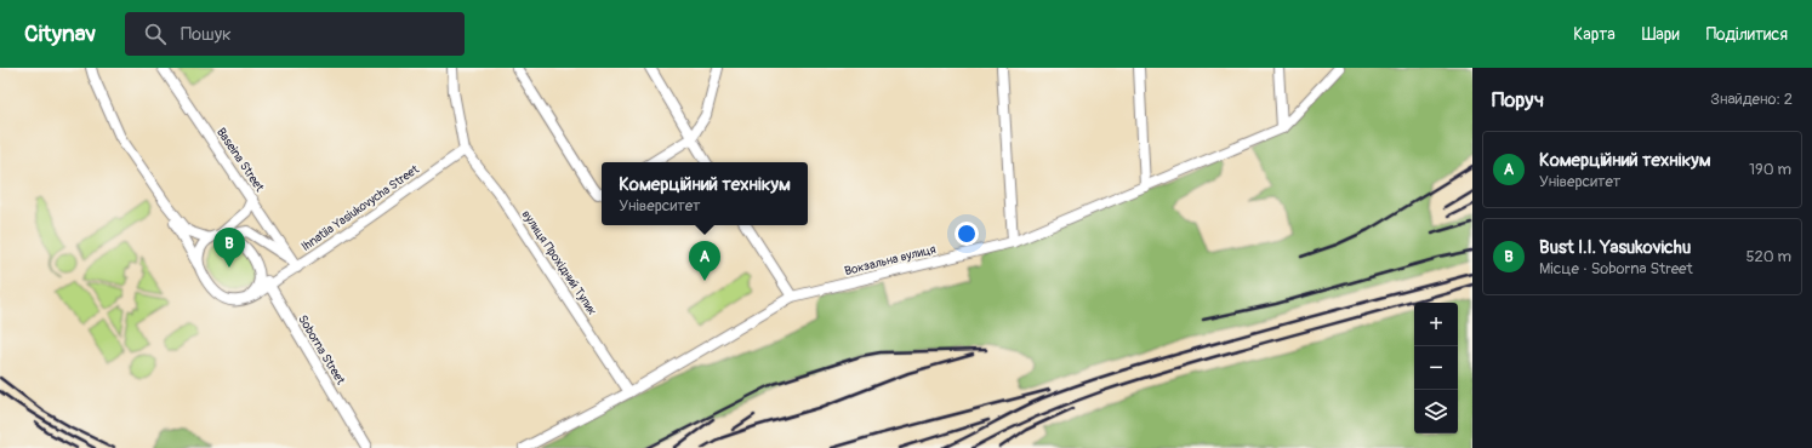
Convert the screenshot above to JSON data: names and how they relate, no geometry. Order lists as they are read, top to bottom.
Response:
{
  "streets": {
    "street": [
      "Baseina Street",
      "Ihnatiia Yasiukovycha Street",
      "Вокзальна вулиця",
      "вулиця Прохідний Тупик",
      "Soborna Street"
    ]
  },
  "crossings": [
    ["Baseina Street", "Ihnatiia Yasiukovycha Street"],
    ["Ihnatiia Yasiukovycha Street", "вулиця Прохідний Тупик"],
    ["Ihnatiia Yasiukovycha Street", "Soborna Street"],
    ["Вокзальна вулиця", "вулиця Прохідний Тупик"]
  ],
  "page": {
    "header": "Citynav",
    "search": "Пошук",
    "nav": ["Карта", "Шари", "Поділитися"],
    "heading": ["Поруч", "Знайдено: 2"],
    "list": [
      {
        "mark": "A",
        "name": "Комерційний технікум",
        "note": "Університет",
        "value": "190 m"
      },
      {
        "mark": "B",
        "name": "Bust I.I. Yasukovichu",
        "note": "Місце · Soborna Street",
        "value": "520 m"
      }
    ],
    "popup": ["Комерційний технікум", "Університет"],
    "pins": ["B", "A"],
    "map_buttons": ["+", "−"]
  }
}
